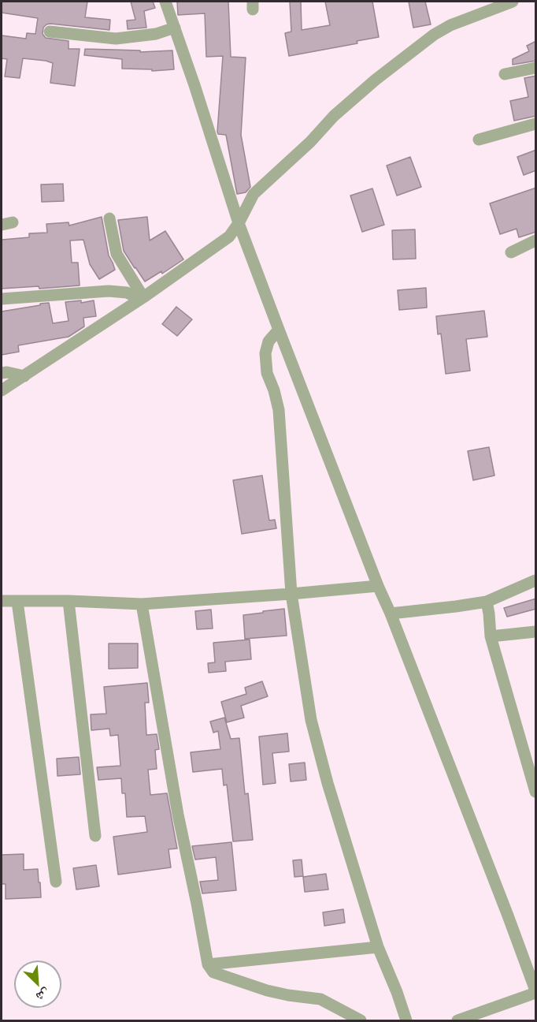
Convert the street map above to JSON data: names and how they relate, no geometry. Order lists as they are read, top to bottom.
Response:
{
  "north": "bottom right"
}
